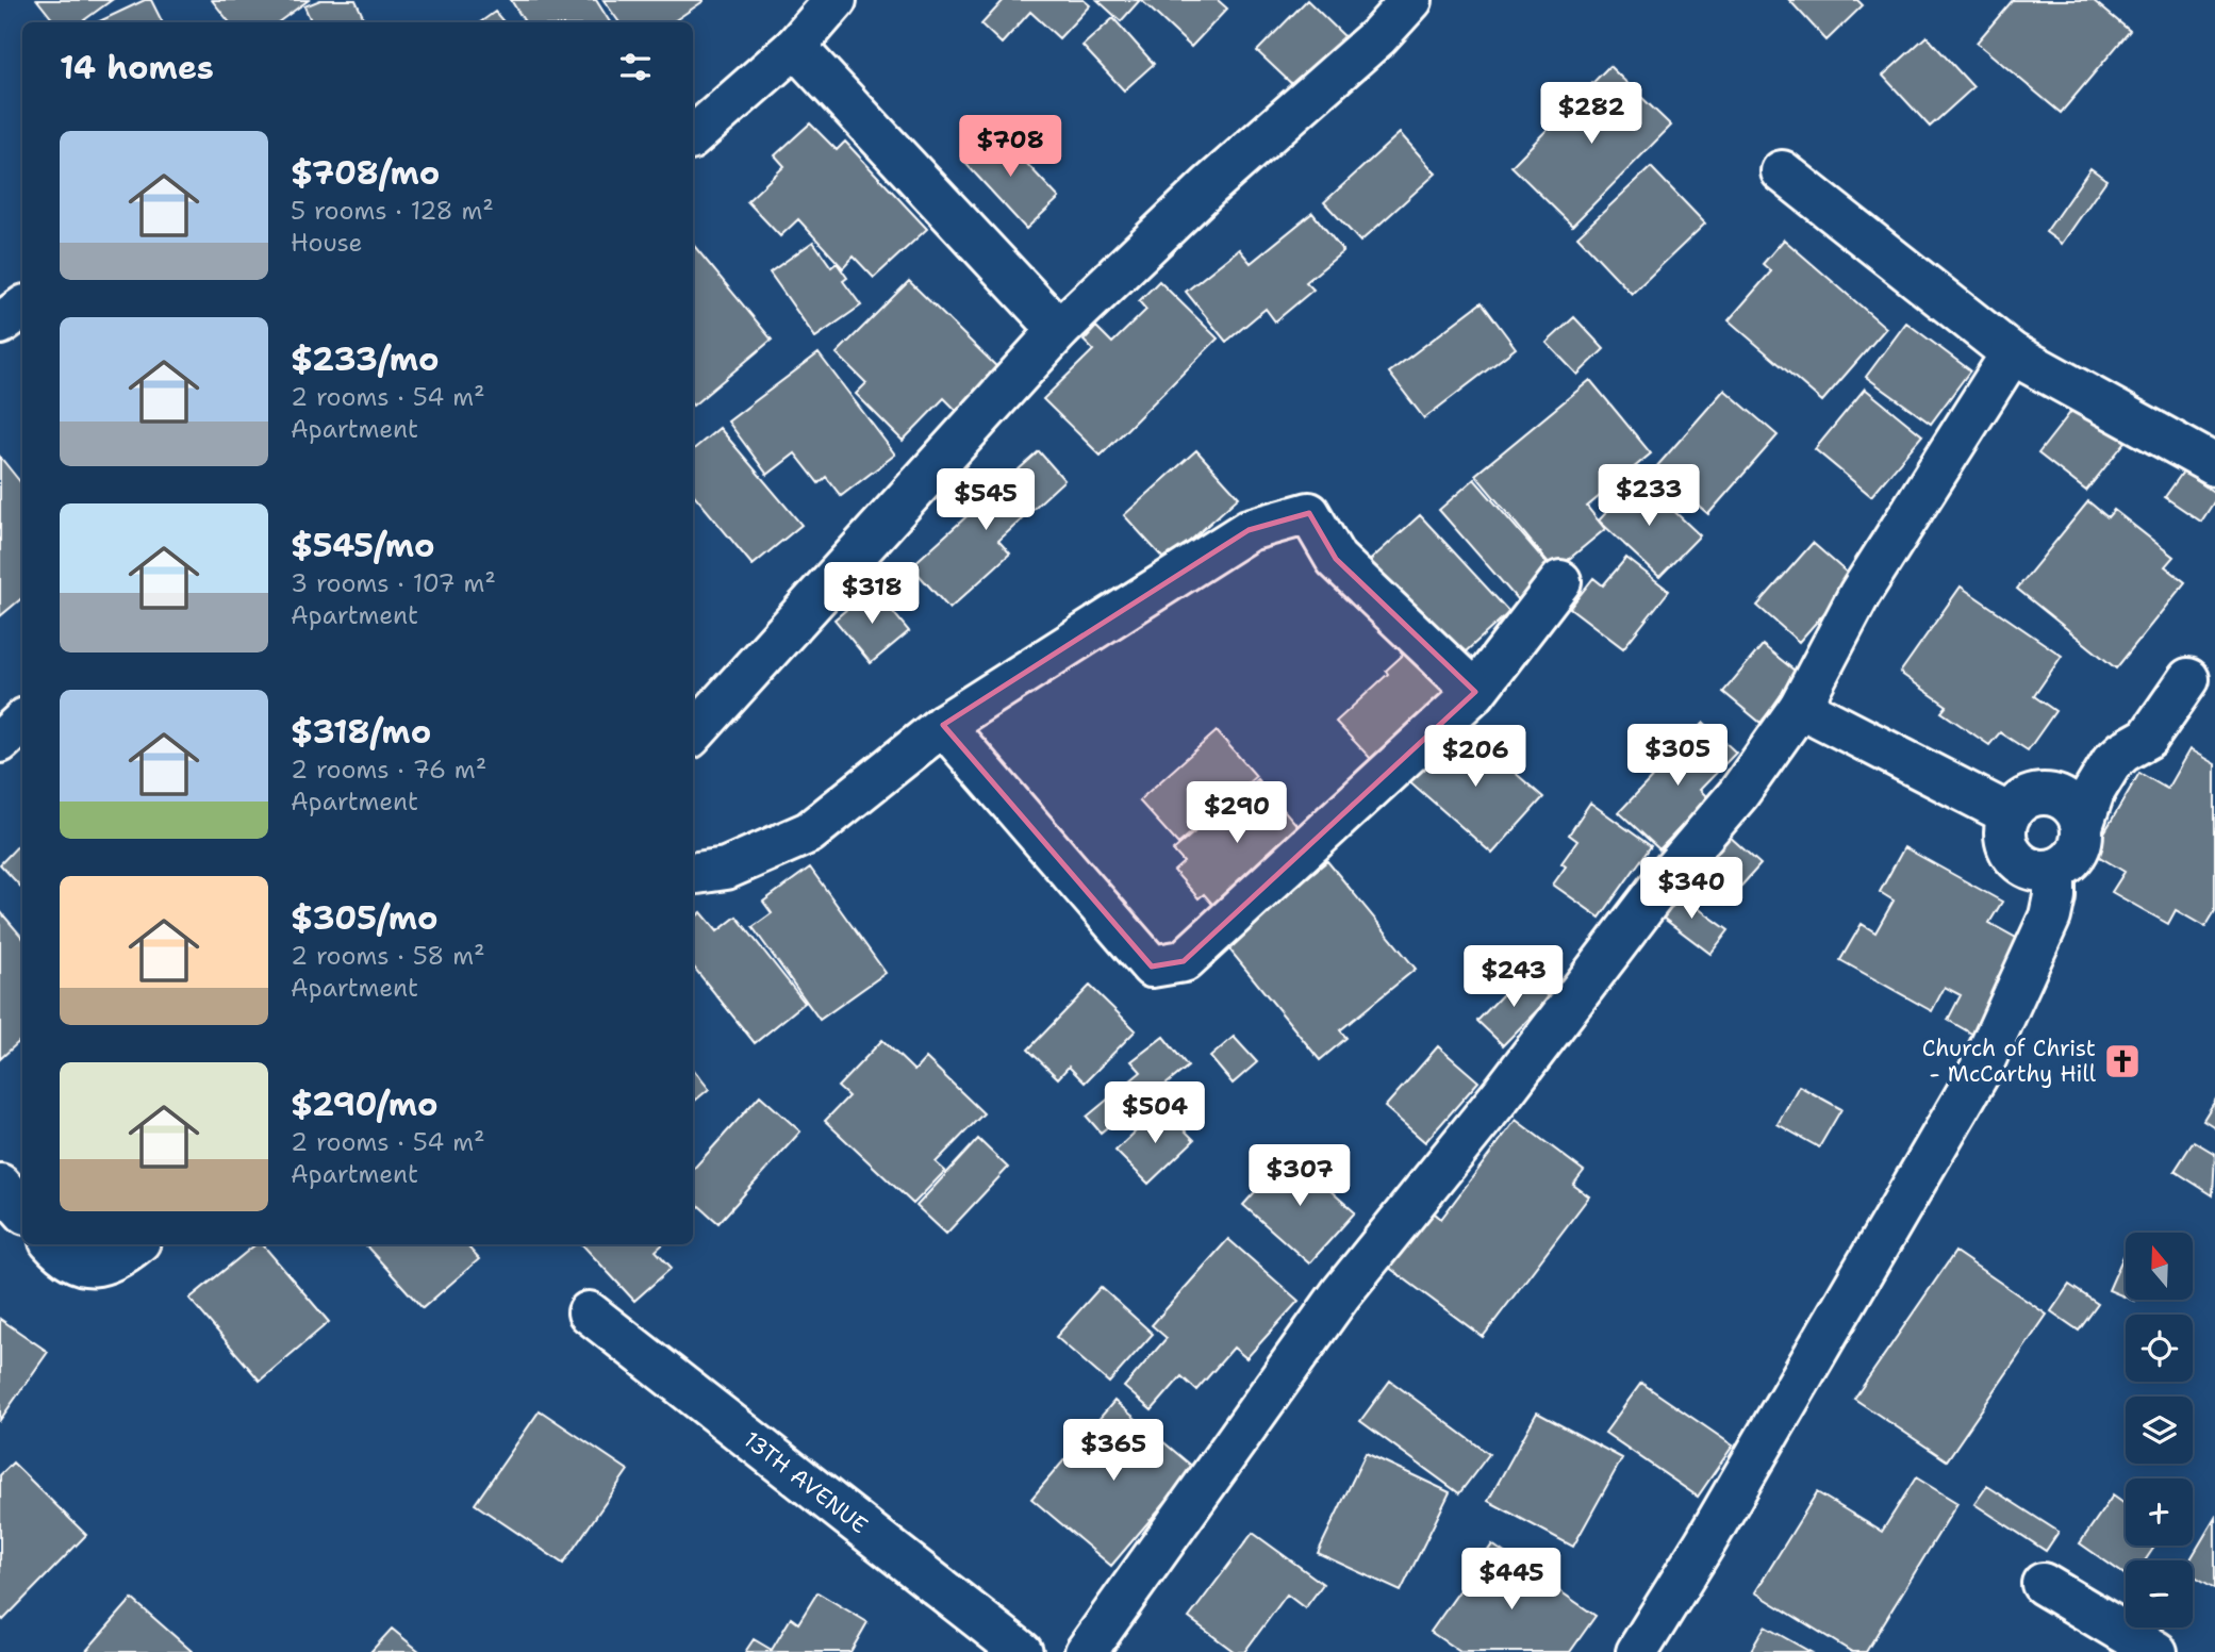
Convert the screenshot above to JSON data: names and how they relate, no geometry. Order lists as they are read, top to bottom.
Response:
{
  "streets": {
    "street": ["13TH AVENUE"]
  },
  "places": {
    "church": ["Church of Christ - McCarthy Hill"]
  },
  "north": "top",
  "page": {
    "heading": "14 homes",
    "price": [
      "$282",
      "$708",
      "$233",
      "$545",
      "$318",
      "$305",
      "$206",
      "$290",
      "$340",
      "$243",
      "$504",
      "$307",
      "$365",
      "$445"
    ],
    "list": [
      {
        "name": "$708/mo",
        "note": "5 rooms · 128 m² · House"
      },
      {
        "name": "$233/mo",
        "note": "2 rooms · 54 m² · Apartment"
      },
      {
        "name": "$545/mo",
        "note": "3 rooms · 107 m² · Apartment"
      },
      {
        "name": "$318/mo",
        "note": "2 rooms · 76 m² · Apartment"
      },
      {
        "name": "$305/mo",
        "note": "2 rooms · 58 m² · Apartment"
      },
      {
        "name": "$290/mo",
        "note": "2 rooms · 54 m² · Apartment"
      }
    ],
    "map_buttons": ["+", "−"]
  }
}
